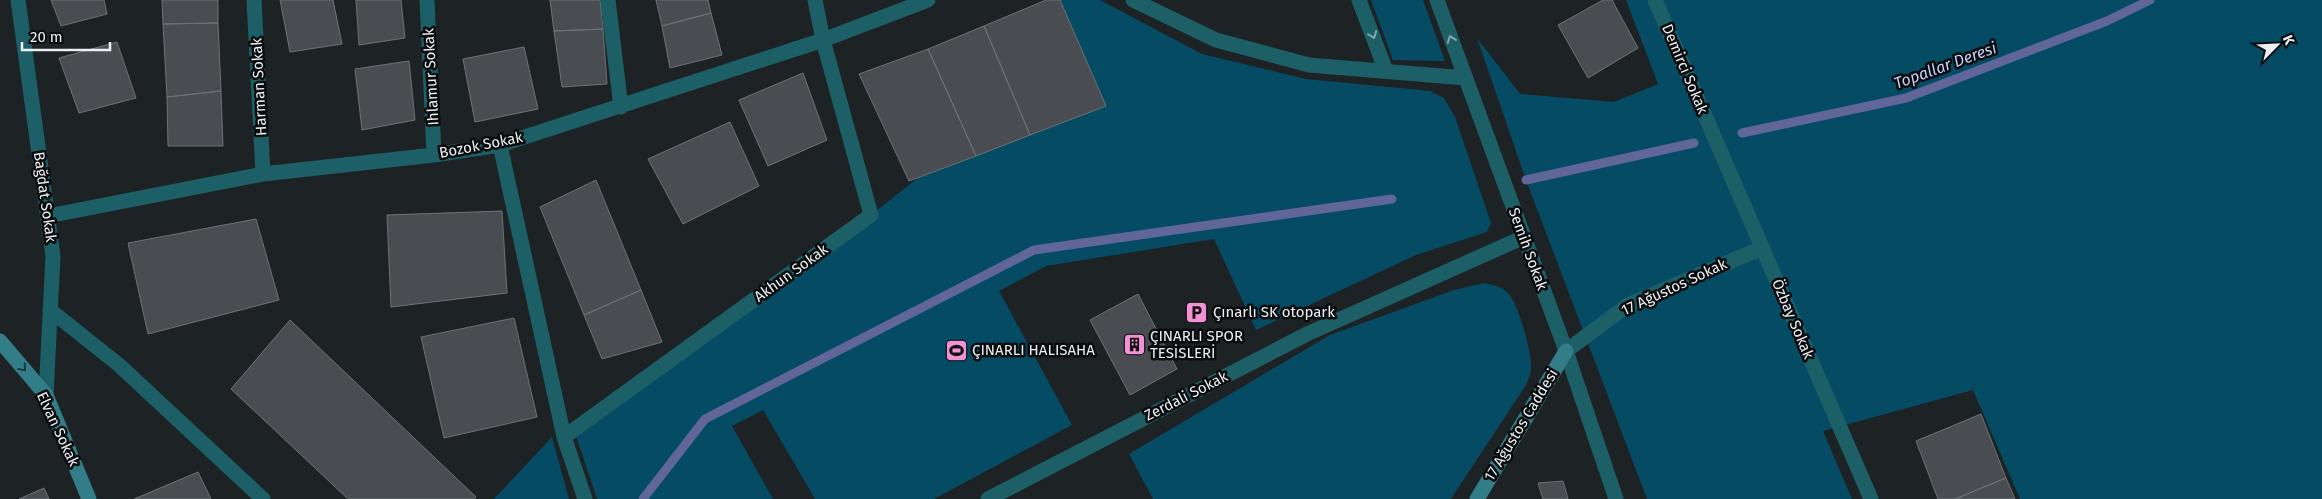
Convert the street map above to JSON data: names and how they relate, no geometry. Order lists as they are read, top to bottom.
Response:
{
  "streets": {
    "street": [
      "Demirci Sokak",
      "Ihlamur Sokak",
      "Harman Sokak",
      "Bozok Sokak",
      "Bağdat Sokak",
      "Semih Sokak",
      "Akhun Sokak",
      "17 Ağustos Sokak",
      "Özbay Sokak",
      "Zerdali Sokak",
      "17 Ağustos Caddesi",
      "Elvan Sokak"
    ]
  },
  "crossings": [
    ["Demirci Sokak", "Özbay Sokak"],
    ["Ihlamur Sokak", "Bozok Sokak"],
    ["Harman Sokak", "Bozok Sokak"],
    ["Bozok Sokak", "Bağdat Sokak"],
    ["Bozok Sokak", "Akhun Sokak"],
    ["Bağdat Sokak", "Elvan Sokak"],
    ["Semih Sokak", "17 Ağustos Sokak"],
    ["Semih Sokak", "Zerdali Sokak"],
    ["Semih Sokak", "17 Ağustos Caddesi"],
    ["17 Ağustos Sokak", "Özbay Sokak"],
    ["17 Ağustos Sokak", "17 Ağustos Caddesi"]
  ],
  "water": ["Topallar Deresi"],
  "places": {
    "parking": ["Çınarlı SK otopark"],
    "building": ["ÇINARLI SPOR TESİSLERİ"],
    "sports": ["ÇINARLI HALISAHA"]
  },
  "scale_bar": "20 m",
  "north": "top right"
}
